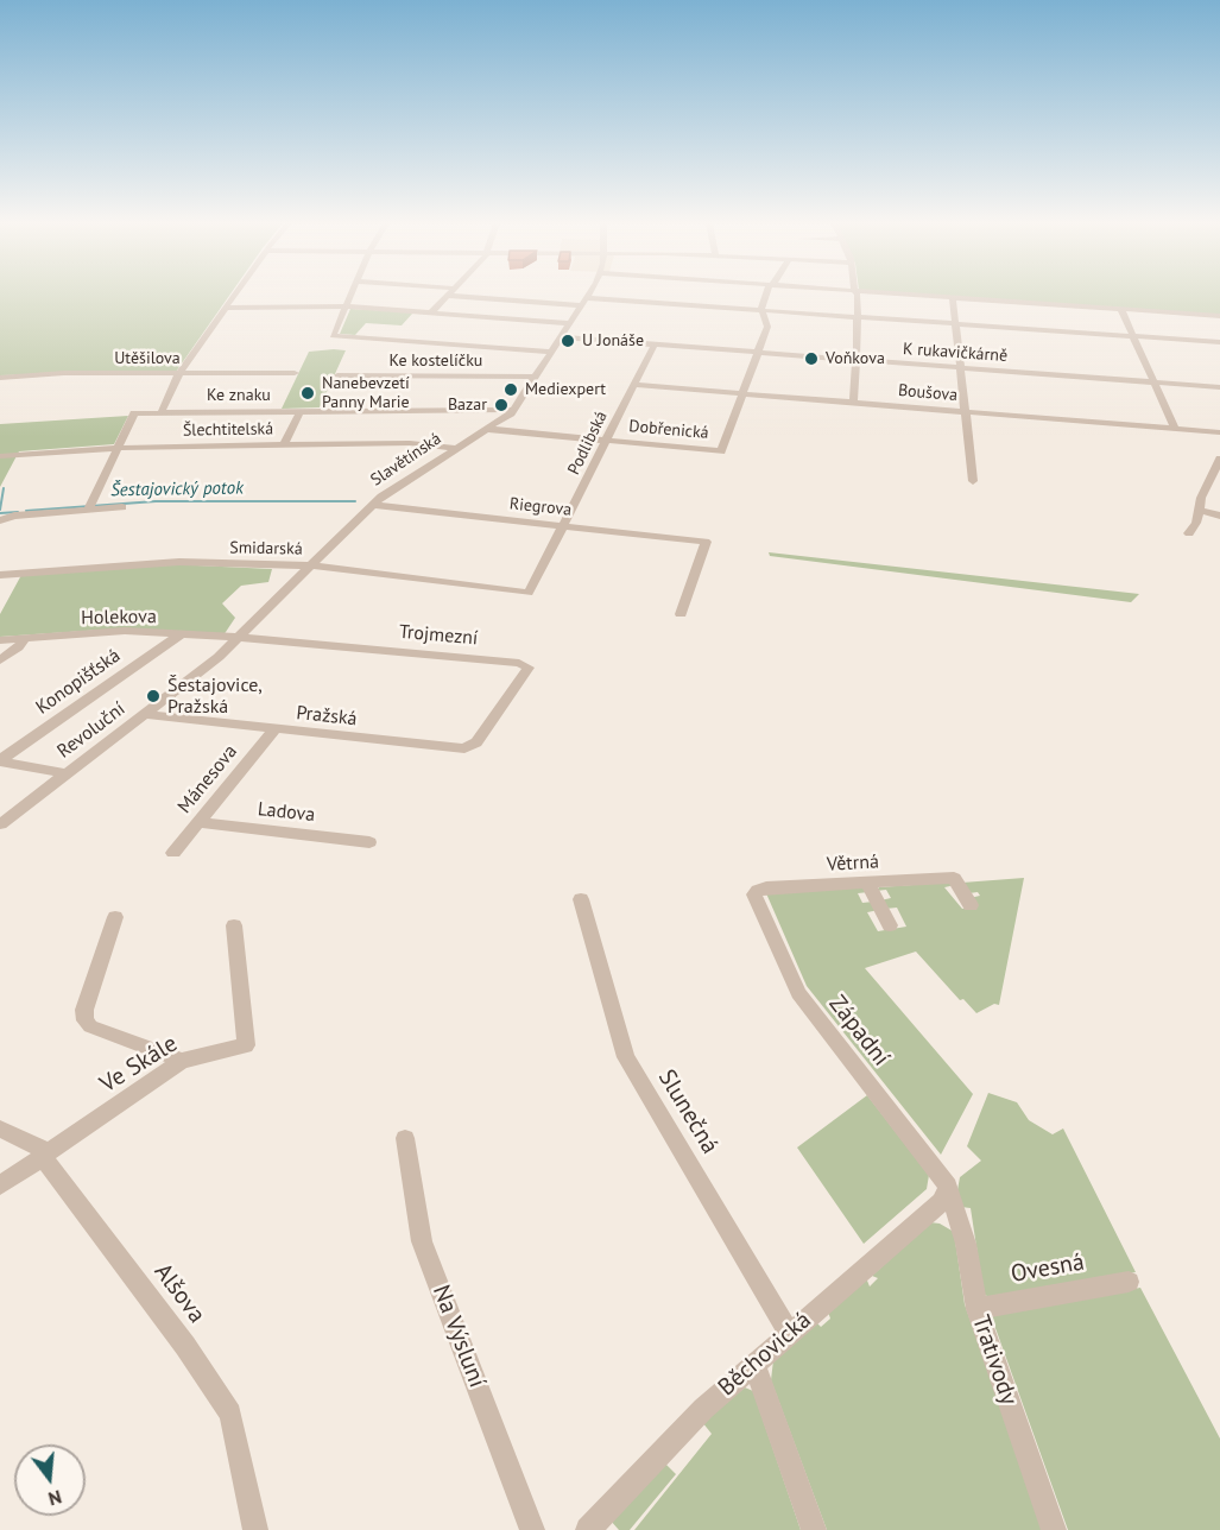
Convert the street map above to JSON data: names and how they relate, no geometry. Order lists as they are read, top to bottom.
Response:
{
  "streets": {
    "street": [
      "K rukavičkárně",
      "Utěšilova",
      "Ke kostelíčku",
      "Boušova",
      "Ke znaku",
      "Šlechtitelská",
      "Dobřenická",
      "Podlibská",
      "Slavětínská",
      "Riegrova",
      "Smidarská",
      "Holekova",
      "Trojmezní",
      "Konopišťská",
      "Pražská",
      "Revoluční",
      "Mánesova",
      "Ladova",
      "Větrná",
      "Západní",
      "Ve Skále",
      "Slunečná",
      "Ovesná",
      "Alšova",
      "Na Výsluní",
      "Běchovická",
      "Trativody"
    ]
  },
  "crossings": [
    ["K rukavičkárně", "Podlibská"],
    ["K rukavičkárně", "Slavětínská"],
    ["Ke kostelíčku", "Slavětínská"],
    ["Boušova", "Dobřenická"],
    ["Boušova", "Podlibská"],
    ["Ke znaku", "Šlechtitelská"],
    ["Ke znaku", "Slavětínská"],
    ["Šlechtitelská", "Slavětínská"],
    ["Dobřenická", "Podlibská"],
    ["Dobřenická", "Slavětínská"],
    ["Podlibská", "Riegrova"],
    ["Podlibská", "Smidarská"],
    ["Slavětínská", "Riegrova"],
    ["Slavětínská", "Smidarská"],
    ["Slavětínská", "Holekova"],
    ["Slavětínská", "Trojmezní"],
    ["Slavětínská", "Revoluční"],
    ["Holekova", "Trojmezní"],
    ["Holekova", "Konopišťská"],
    ["Holekova", "Revoluční"],
    ["Trojmezní", "Pražská"],
    ["Trojmezní", "Revoluční"],
    ["Pražská", "Revoluční"],
    ["Pražská", "Mánesova"],
    ["Mánesova", "Ladova"],
    ["Větrná", "Západní"],
    ["Západní", "Běchovická"],
    ["Západní", "Trativody"],
    ["Ve Skále", "Alšova"],
    ["Slunečná", "Běchovická"],
    ["Ovesná", "Trativody"],
    ["Běchovická", "Trativody"]
  ],
  "water": ["Šestajovický potok"],
  "places": [
    "U Jonáše",
    "Voňkova",
    "Mediexpert",
    "Nanebevzetí Panny Marie",
    "Bazar",
    "Šestajovice, Pražská"
  ],
  "north": "bottom"
}
